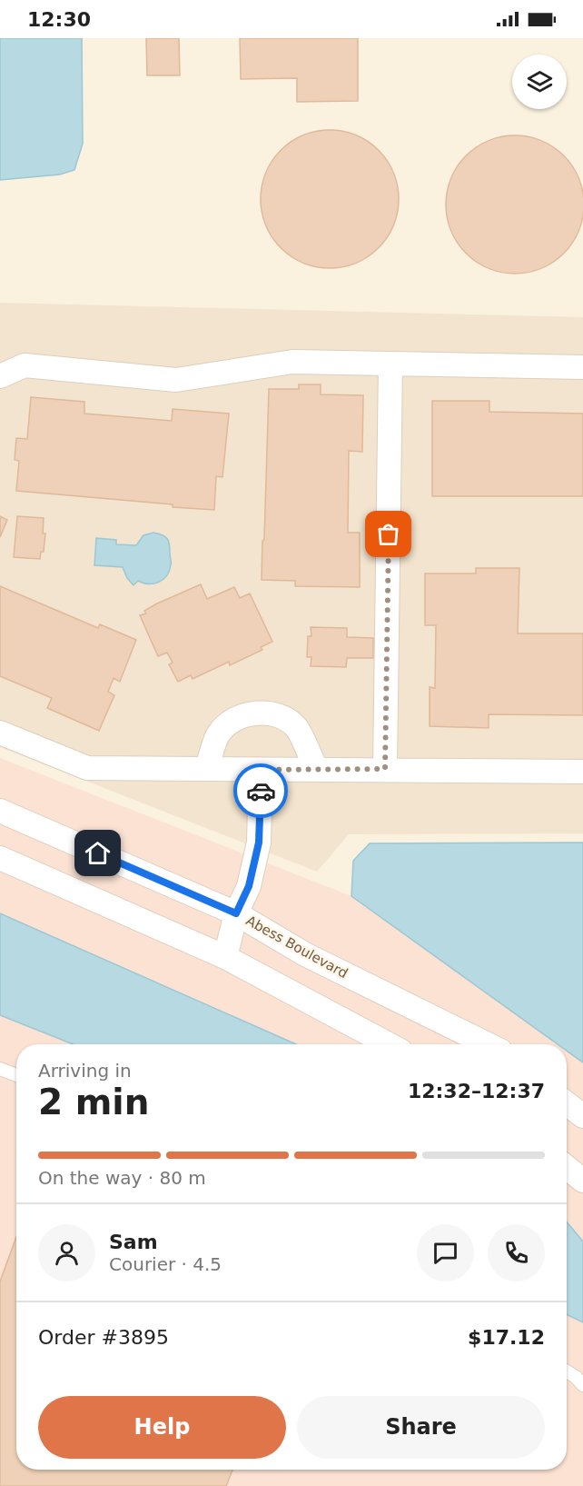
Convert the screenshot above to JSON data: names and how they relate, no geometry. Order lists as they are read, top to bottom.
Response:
{
  "streets": {
    "street": ["Abess Boulevard"]
  },
  "page": {
    "status": "12:30",
    "heading": ["2 min", "Arriving in", "12:32–12:37"],
    "panel": [
      "Sam",
      "Courier · 4.5",
      "Order #3895",
      "$17.12"
    ],
    "bar": "On the way · 80 m",
    "buttons": ["Help", "Share"]
  }
}
